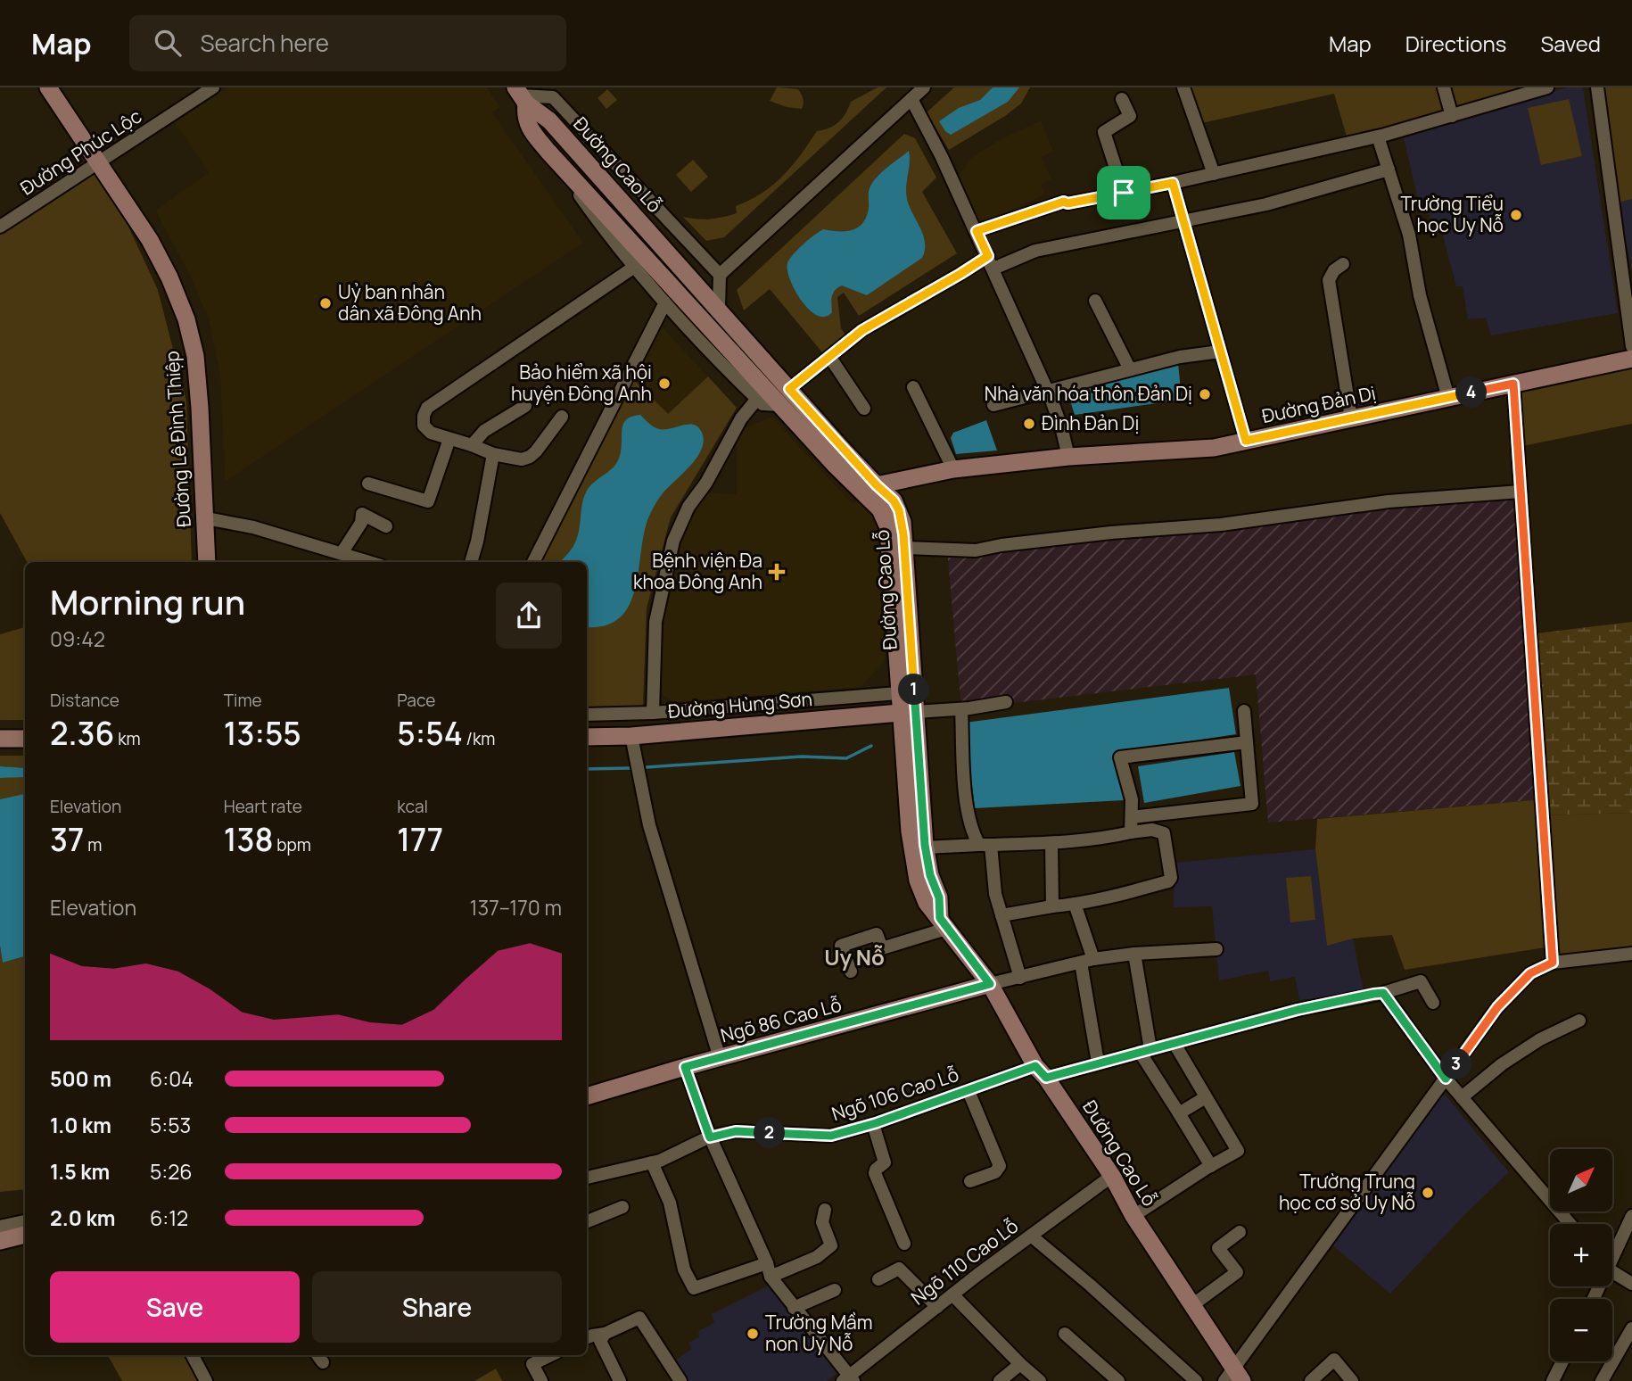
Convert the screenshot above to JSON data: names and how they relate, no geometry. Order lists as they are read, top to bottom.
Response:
{
  "streets": {
    "main road": [
      "Đường Cao Lỗ",
      "Đường Đản Dị",
      "Đường Lê Đình Thiệp",
      "Đường Hùng Sơn",
      "Ngõ 86 Cao Lỗ"
    ],
    "street": ["Đường Phúc Lộc", "Ngõ 106 Cao Lỗ", "Ngõ 110 Cao Lỗ"]
  },
  "crossings": [
    ["Đường Phúc Lộc", "Đường Lê Đình Thiệp"],
    ["Đường Cao Lỗ", "Đường Đản Dị"],
    ["Đường Cao Lỗ", "Đường Hùng Sơn"],
    ["Đường Cao Lỗ", "Ngõ 86 Cao Lỗ"],
    ["Đường Cao Lỗ", "Ngõ 106 Cao Lỗ"],
    ["Đường Cao Lỗ", "Ngõ 110 Cao Lỗ"]
  ],
  "districts": ["Uy Nỗ"],
  "places": {
    "other": [
      "Trường Tiểu học Uy Nỗ",
      "Uỷ ban nhân dân xã Đông Anh",
      "Bảo hiểm xã hội huyện Đông Anh",
      "Nhà văn hóa thôn Đản Dị",
      "Đình Đản Dị",
      "Trường Trung học cơ sở Uy Nỗ",
      "Trường Mầm non Uy Nỗ"
    ],
    "health": ["Bệnh viện Đa khoa Đông Anh"]
  },
  "north": "top right",
  "page": {
    "header": "Map",
    "search": "Search here",
    "nav": ["Map", "Directions", "Saved"],
    "pins": [
      "4",
      "1",
      "3",
      "2"
    ],
    "heading": ["Morning run", "09:42"],
    "stats": [
      ["Distance", "2.36 km"],
      ["Time", "13:55"],
      ["Pace", "5:54 /km"],
      ["Elevation", "37 m"],
      ["Heart rate", "138 bpm"],
      ["kcal", "177"]
    ],
    "chart": ["Elevation", "137–170 m"],
    "list": [
      {
        "name": "500 m",
        "note": "6:04"
      },
      {
        "name": "1.0 km",
        "note": "5:53"
      },
      {
        "name": "1.5 km",
        "note": "5:26"
      },
      {
        "name": "2.0 km",
        "note": "6:12"
      }
    ],
    "map_buttons": ["+", "−"],
    "buttons": ["Save", "Share"]
  }
}
